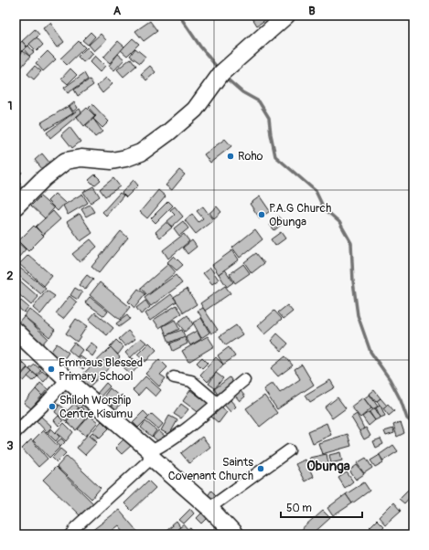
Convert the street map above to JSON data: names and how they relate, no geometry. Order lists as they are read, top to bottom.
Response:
{
  "districts": ["Obunga"],
  "places": [
    "Roho",
    "P.A.G Church Obunga",
    "Emmaus Blessed Primary School",
    "Shiloh Worship Centre Kisumu",
    "Saints Covenant Church"
  ],
  "scale_bar": "50 m",
  "grid": {
    "columns": ["A", "B"],
    "rows": ["1", "2", "3"]
  }
}
